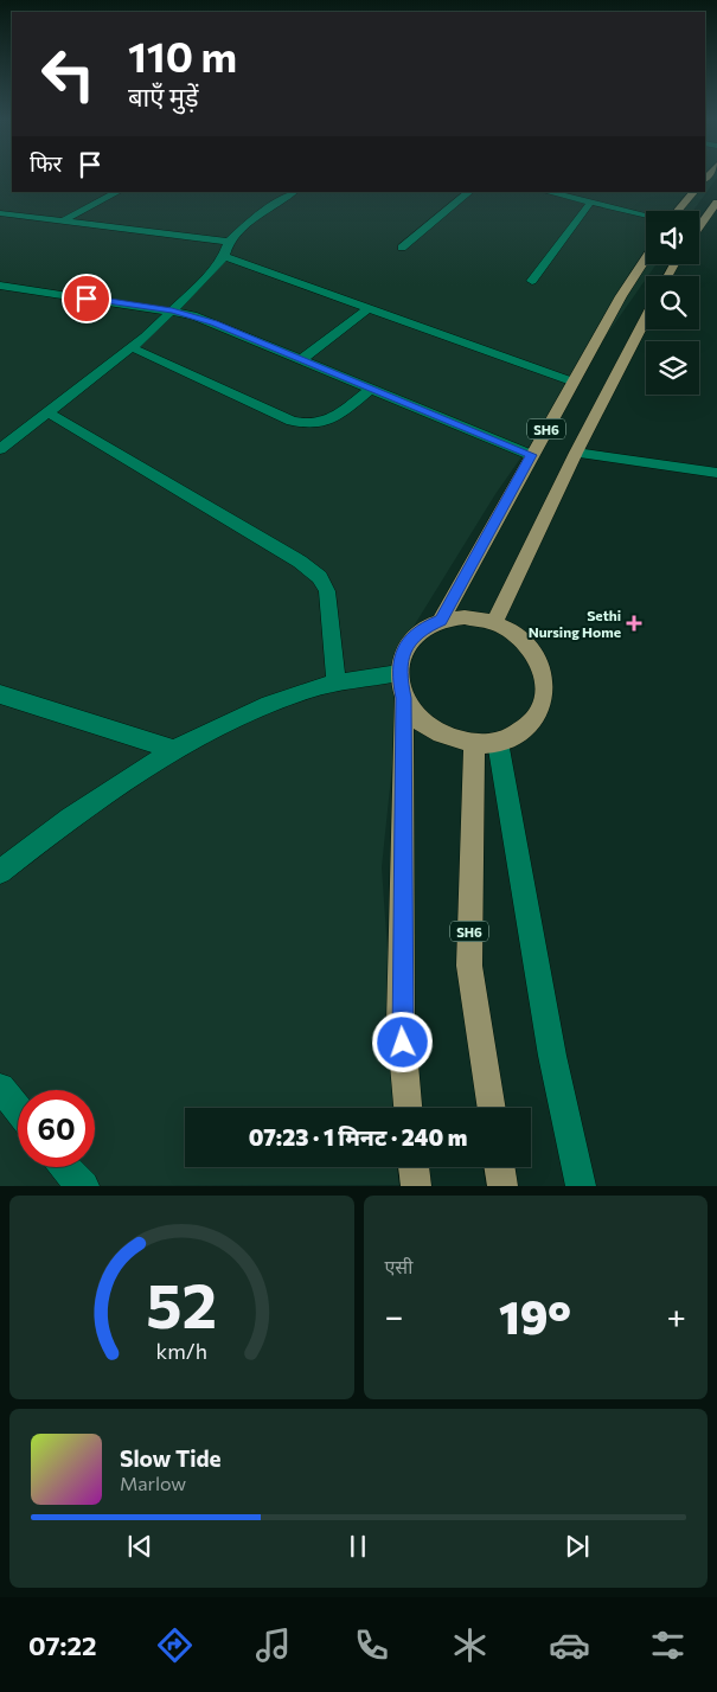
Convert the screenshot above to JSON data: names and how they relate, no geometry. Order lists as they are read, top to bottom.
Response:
{
  "streets": {
    "main road": ["SH6"]
  },
  "places": {
    "health": ["Sethi Nursing Home"]
  },
  "page": {
    "turn": ["110 m", "बाएँ मुड़ें"],
    "then": "फिर",
    "limit": "60",
    "trip": "07:23 · 1 मिनट · 240 m",
    "tile": "एसी",
    "heat": ["−", "19°", "+"],
    "song": ["Slow Tide", "Marlow"],
    "tabs": "07:22",
    "gauge": ["52", "km/h"]
  }
}
